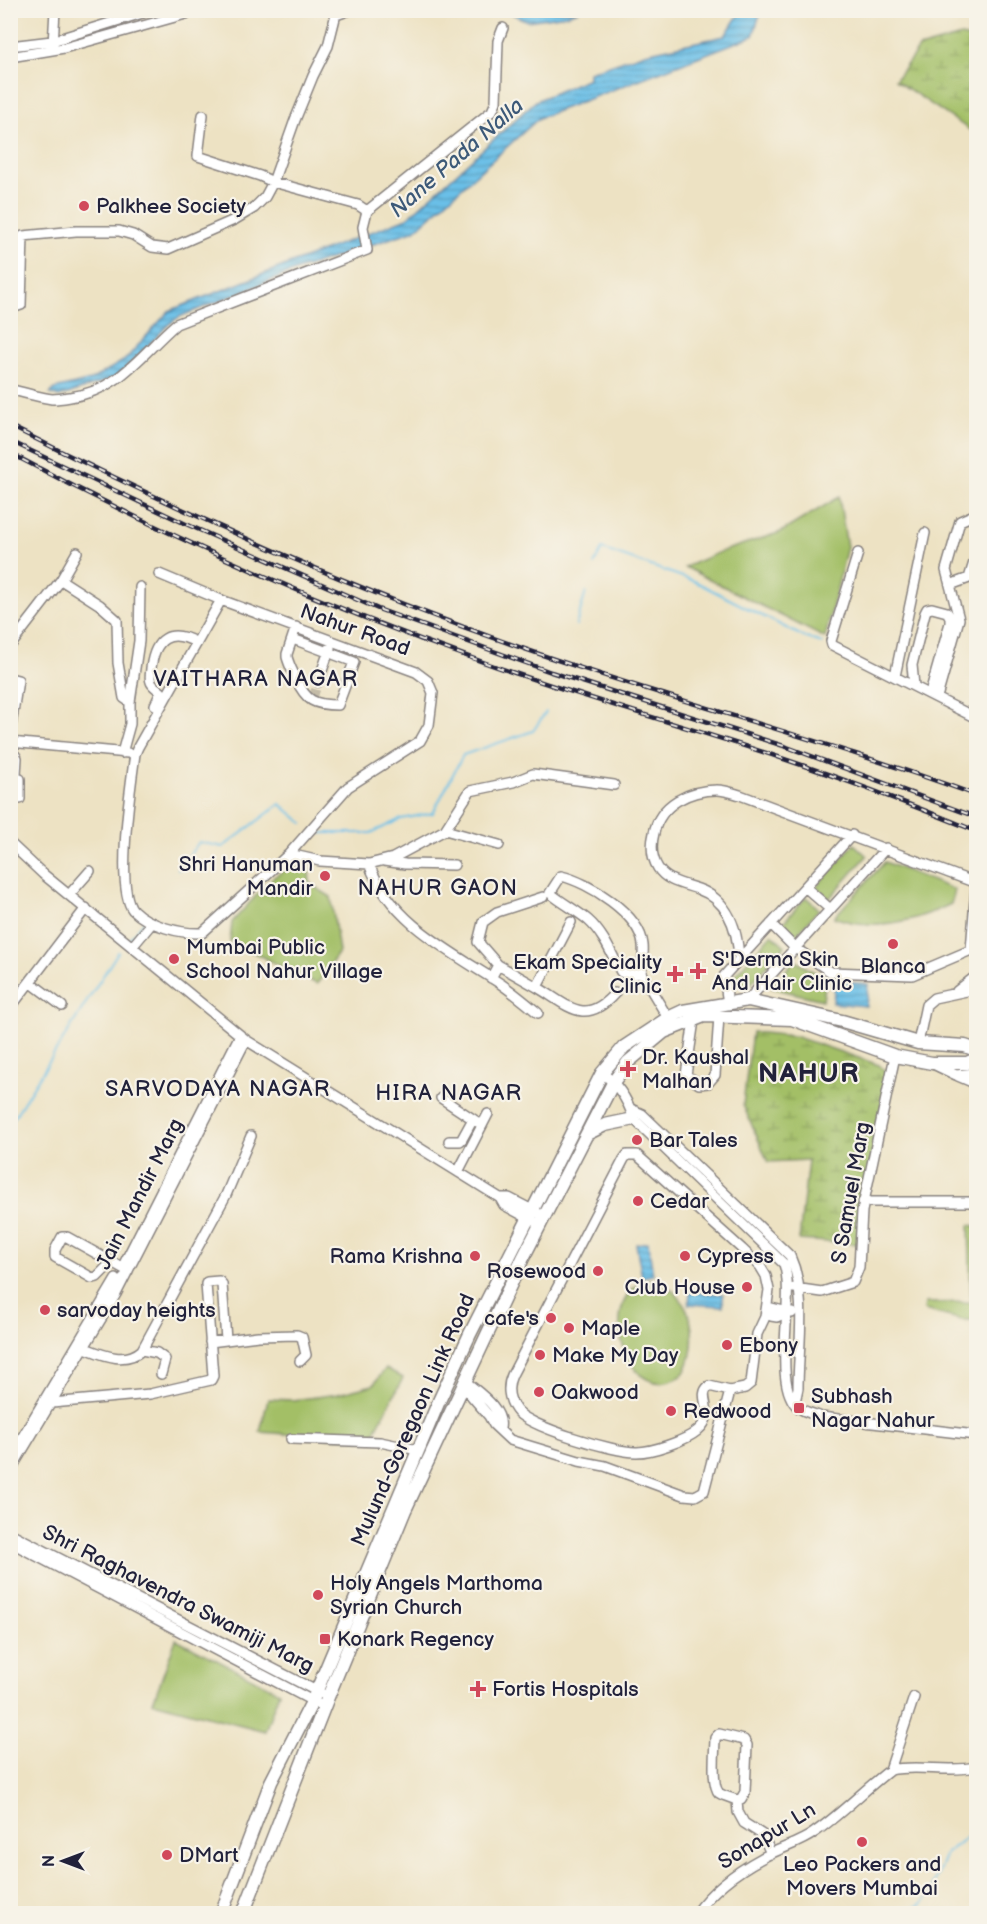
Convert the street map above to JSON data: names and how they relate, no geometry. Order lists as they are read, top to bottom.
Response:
{
  "streets": {
    "main road": ["Mulund-Goregaon Link Road"],
    "street": [
      "Nahur Road",
      "S Samuel Marg",
      "Jain Mandir Marg",
      "Shri Raghavendra Swamiji Marg",
      "Sonapur Ln"
    ]
  },
  "crossings": [
    ["S Samuel Marg", "Mulund-Goregaon Link Road"],
    ["Mulund-Goregaon Link Road", "Shri Raghavendra Swamiji Marg"]
  ],
  "districts": [
    "VAITHARA NAGAR",
    "NAHUR GAON",
    "NAHUR",
    "SARVODAYA NAGAR",
    "HIRA NAGAR"
  ],
  "water": ["Nane Pada Nalla"],
  "places": {
    "other": [
      "Palkhee Society",
      "Shri Hanuman Mandir",
      "Blanca",
      "Mumbai Public School Nahur Village",
      "Bar Tales",
      "Cedar",
      "Rama Krishna",
      "Cypress",
      "Rosewood",
      "Club House",
      "sarvoday heights",
      "cafe's",
      "Maple",
      "Ebony",
      "Make My Day",
      "Oakwood",
      "Redwood",
      "Holy Angels Marthoma Syrian Church",
      "Leo Packers and Movers Mumbai",
      "DMart"
    ],
    "health": [
      "S'Derma Skin And Hair Clinic",
      "Ekam Speciality Clinic",
      "Dr. Kaushal Malhan",
      "Fortis Hospitals"
    ],
    "transit": ["Subhash Nagar Nahur", "Konark Regency"]
  },
  "north": "left"
}
